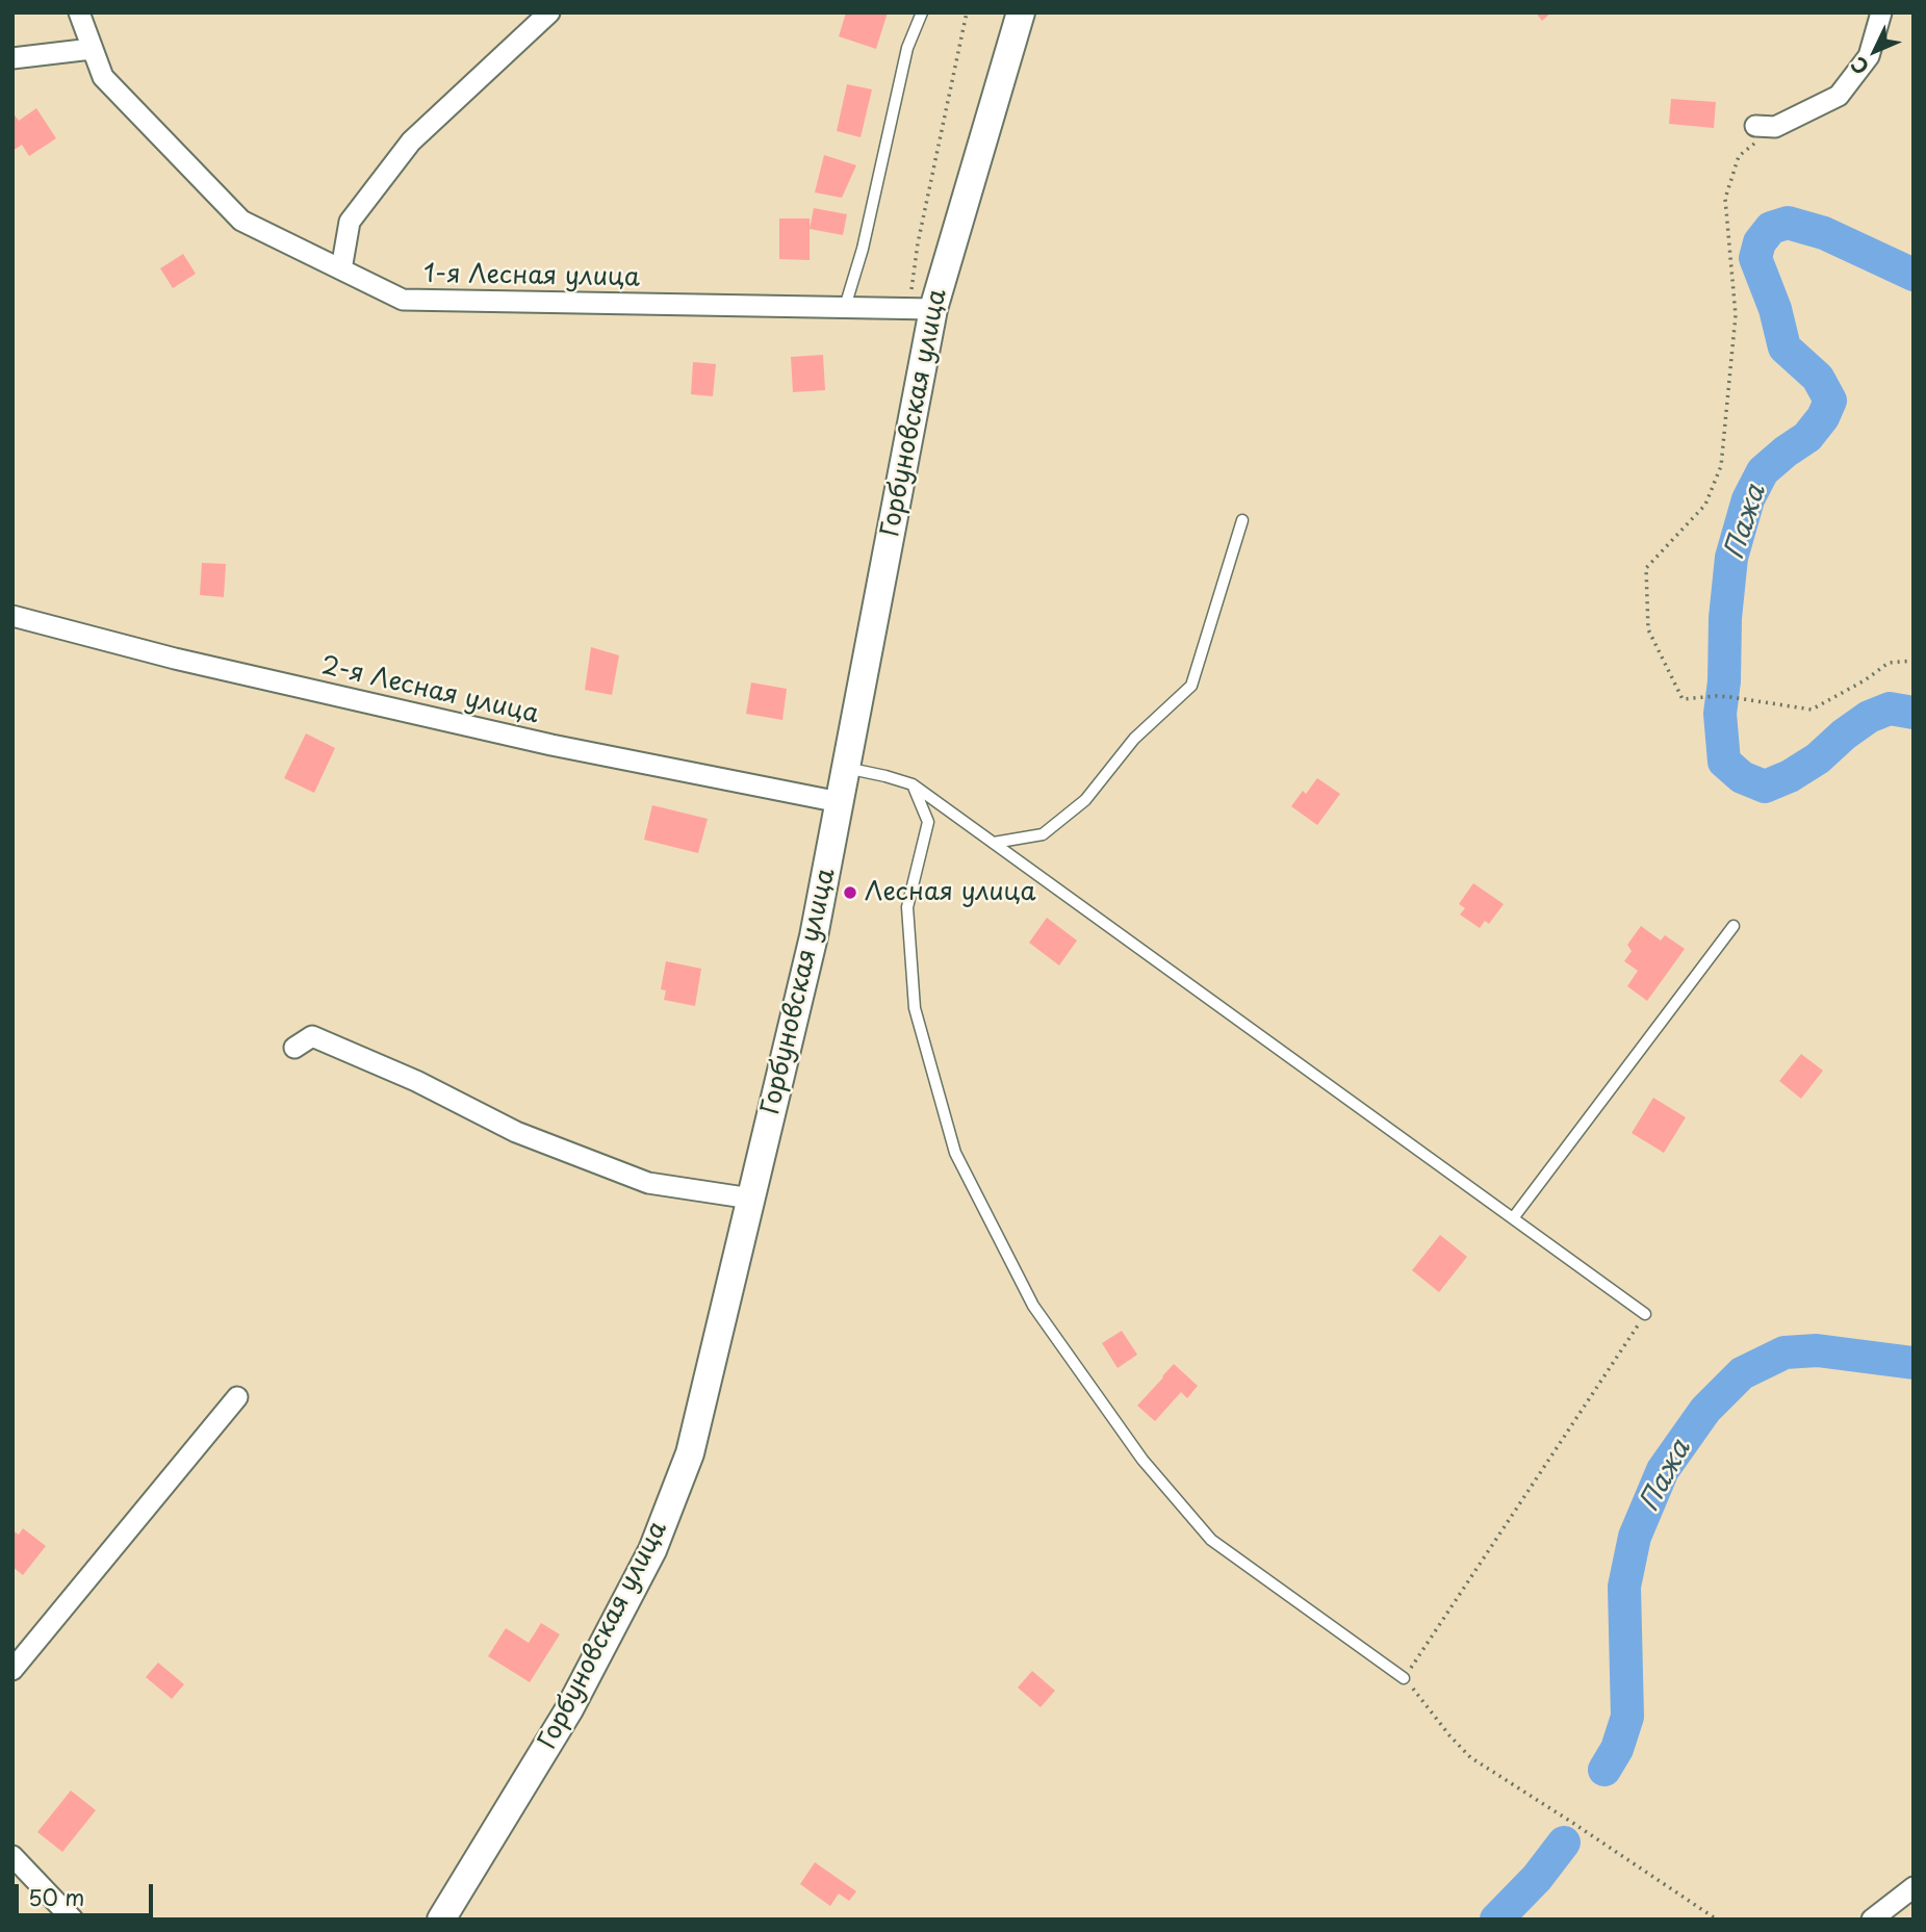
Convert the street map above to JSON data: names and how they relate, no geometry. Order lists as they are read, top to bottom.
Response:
{
  "streets": {
    "main road": ["Горбуновская улица"],
    "street": ["1-я Лесная улица", "2-я Лесная улица"]
  },
  "crossings": [
    ["1-я Лесная улица", "Горбуновская улица"],
    ["Горбуновская улица", "2-я Лесная улица"]
  ],
  "water": ["Пажа"],
  "places": ["Лесная улица"],
  "scale_bar": "50 m",
  "north": "bottom left"
}
